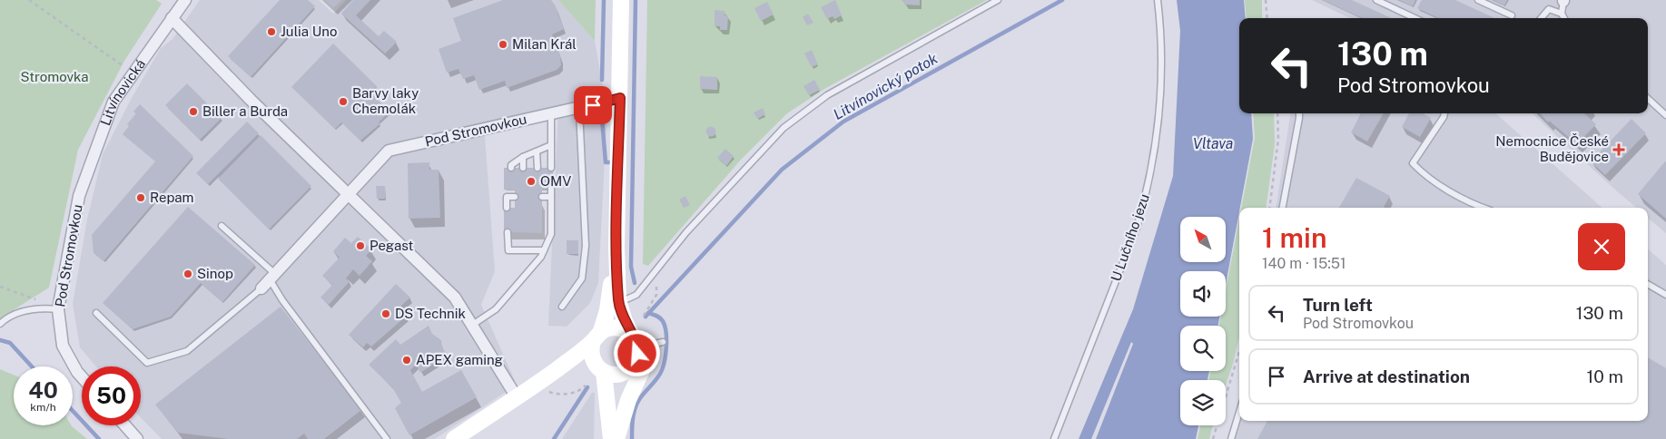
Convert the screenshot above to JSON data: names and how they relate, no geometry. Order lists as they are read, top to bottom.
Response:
{
  "streets": {
    "street": ["Litvínovická", "Pod Stromovkou"],
    "lane": ["U Lučního jezu"]
  },
  "crossings": [
    ["Litvínovická", "Pod Stromovkou"]
  ],
  "water": ["Litvínovický potok", "Vltava"],
  "parks": ["Stromovka"],
  "places": {
    "other": [
      "Julia Uno",
      "Milan Král",
      "Barvy laky Chemolák",
      "Biller a Burda",
      "OMV",
      "Repam",
      "Pegast",
      "Sinop",
      "DS Technik",
      "APEX gaming"
    ],
    "health": ["Nemocnice České Budějovice"]
  },
  "north": "top left",
  "page": {
    "turn": ["130 m", "Pod Stromovkou"],
    "heading": ["1 min", "140 m · 15:51"],
    "list": [
      {
        "name": "Turn left",
        "note": "Pod Stromovkou",
        "value": "130 m"
      },
      {
        "name": "Arrive at destination",
        "value": "10 m"
      }
    ],
    "speed": "40 km/h",
    "limit": "50"
  }
}
